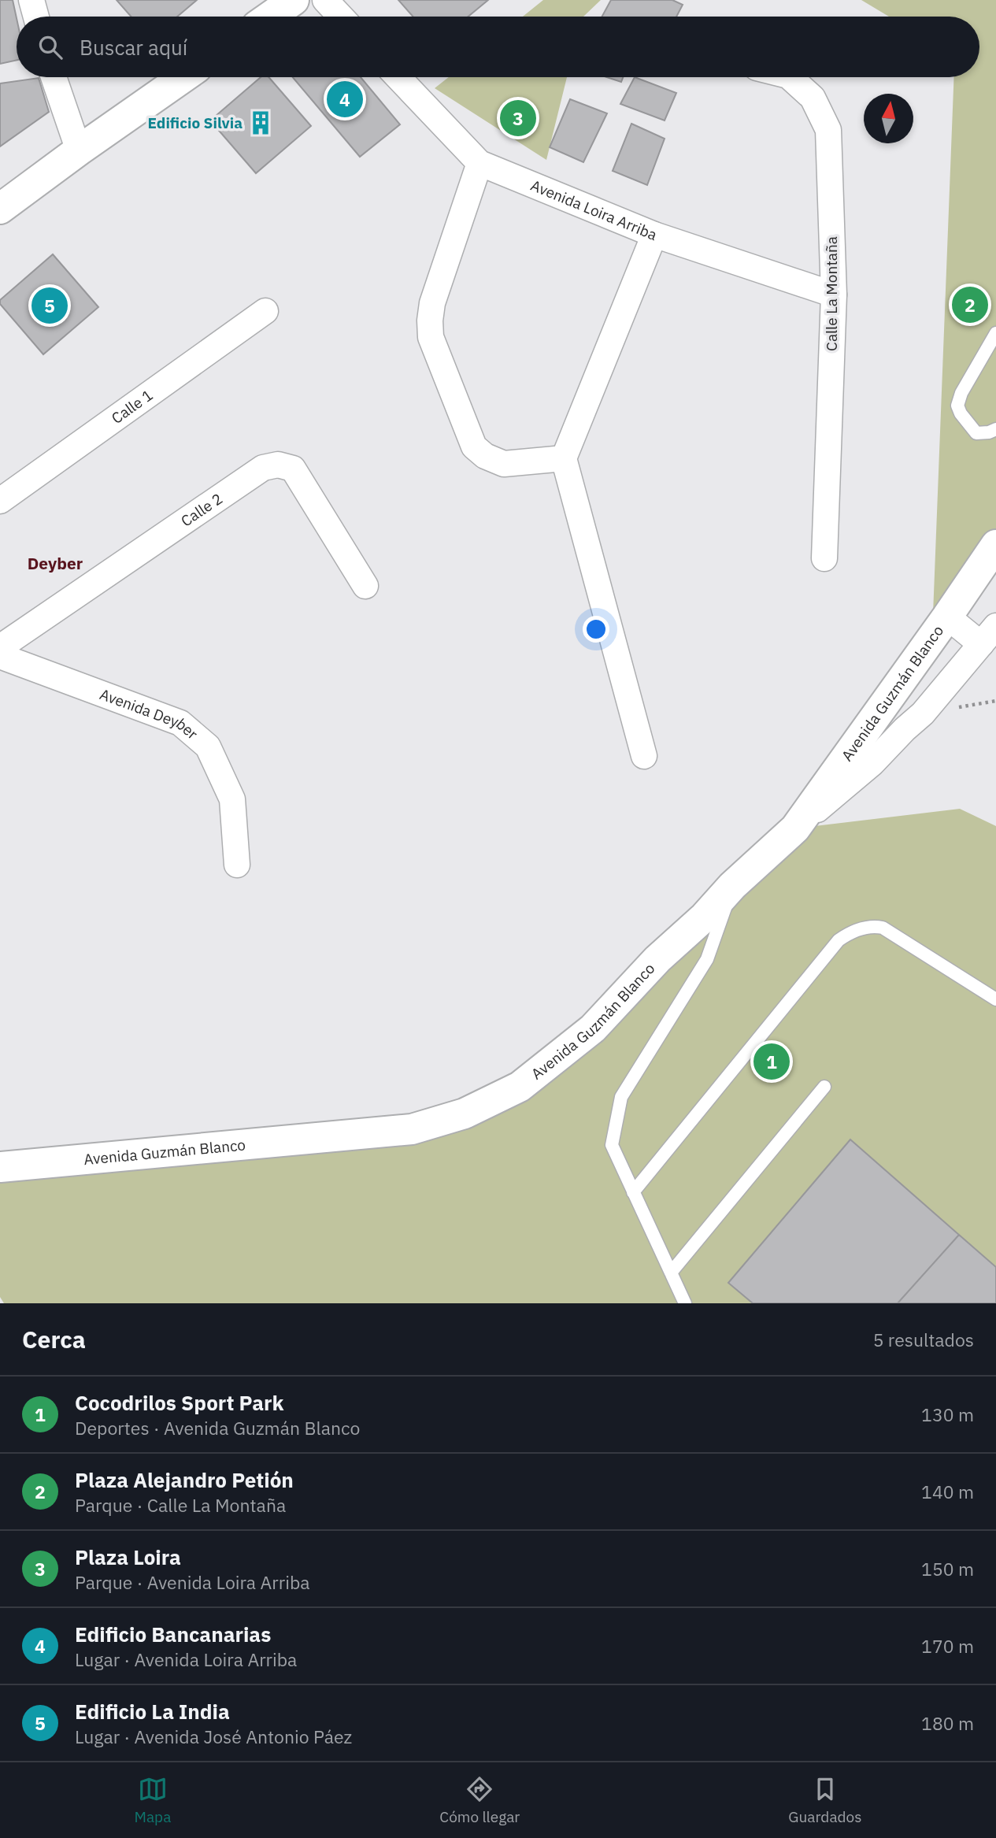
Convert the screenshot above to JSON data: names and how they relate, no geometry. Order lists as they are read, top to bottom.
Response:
{
  "streets": {
    "street": [
      "Avenida Loira Arriba",
      "Calle La Montaña",
      "Calle 1",
      "Calle 2",
      "Avenida Guzmán Blanco",
      "Avenida Deyber"
    ]
  },
  "crossings": [
    ["Avenida Loira Arriba", "Calle La Montaña"]
  ],
  "districts": ["Deyber"],
  "places": {
    "building": ["Edificio Silvia"]
  },
  "north": "top",
  "page": {
    "search": "Buscar aquí",
    "pins": [
      "4",
      "3",
      "2",
      "5",
      "1"
    ],
    "heading": ["Cerca", "5 resultados"],
    "list": [
      {
        "mark": "1",
        "name": "Cocodrilos Sport Park",
        "note": "Deportes · Avenida Guzmán Blanco",
        "value": "130 m"
      },
      {
        "mark": "2",
        "name": "Plaza Alejandro Petión",
        "note": "Parque · Calle La Montaña",
        "value": "140 m"
      },
      {
        "mark": "3",
        "name": "Plaza Loira",
        "note": "Parque · Avenida Loira Arriba",
        "value": "150 m"
      },
      {
        "mark": "4",
        "name": "Edificio Bancanarias",
        "note": "Lugar · Avenida Loira Arriba",
        "value": "170 m"
      },
      {
        "mark": "5",
        "name": "Edificio La India",
        "note": "Lugar · Avenida José Antonio Páez",
        "value": "180 m"
      }
    ],
    "nav": ["Mapa", "Cómo llegar", "Guardados"]
  }
}
